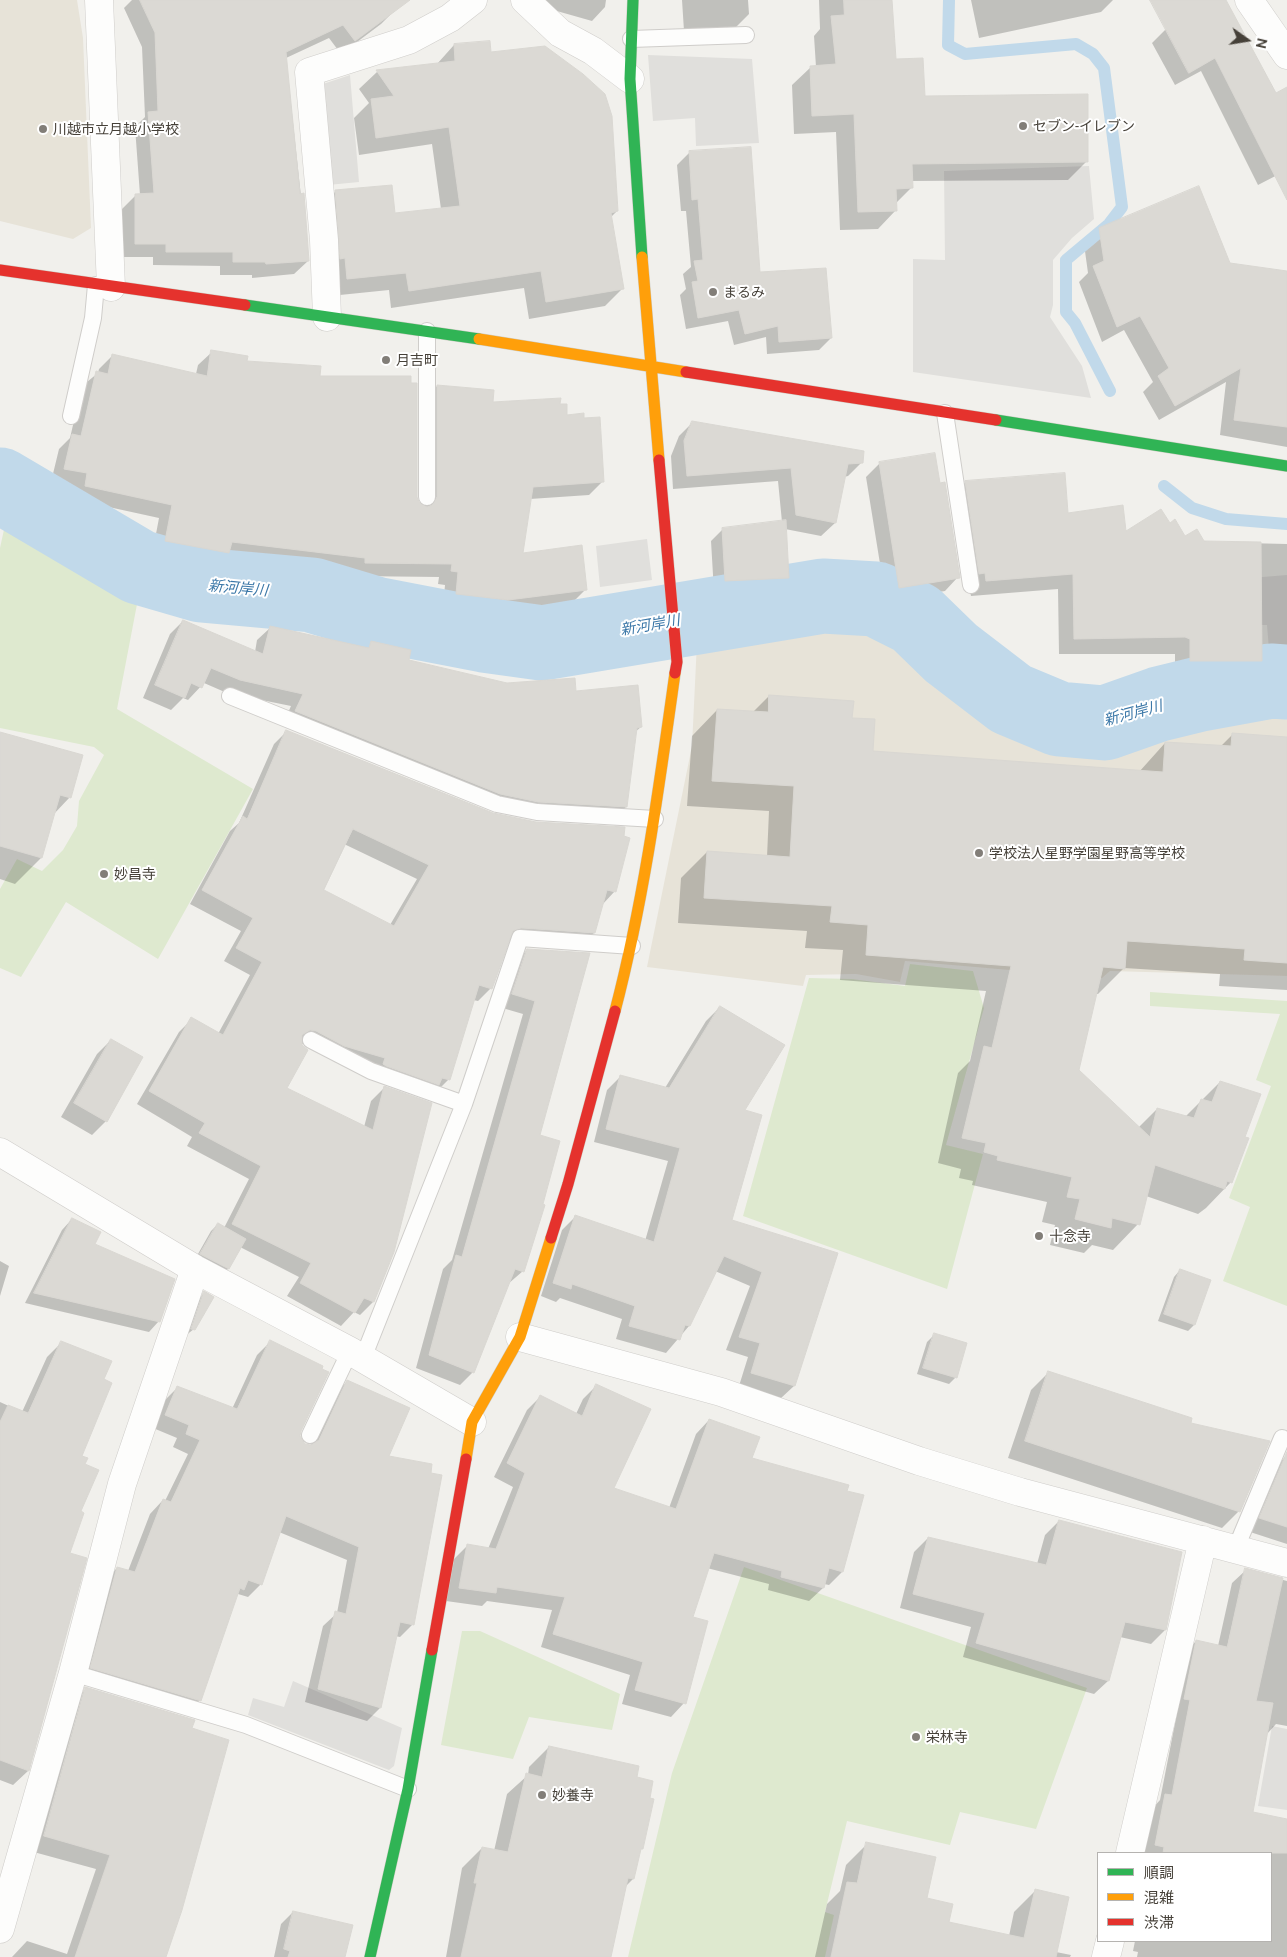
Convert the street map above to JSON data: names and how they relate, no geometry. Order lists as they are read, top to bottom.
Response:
{
  "water": ["新河岸川"],
  "places": [
    "セブン-イレブン",
    "川越市立月越小学校",
    "まるみ",
    "月吉町",
    "学校法人星野学園星野高等学校",
    "妙昌寺",
    "十念寺",
    "栄林寺",
    "妙養寺"
  ],
  "legend": ["順調", "混雑", "渋滞"],
  "north": "right"
}
